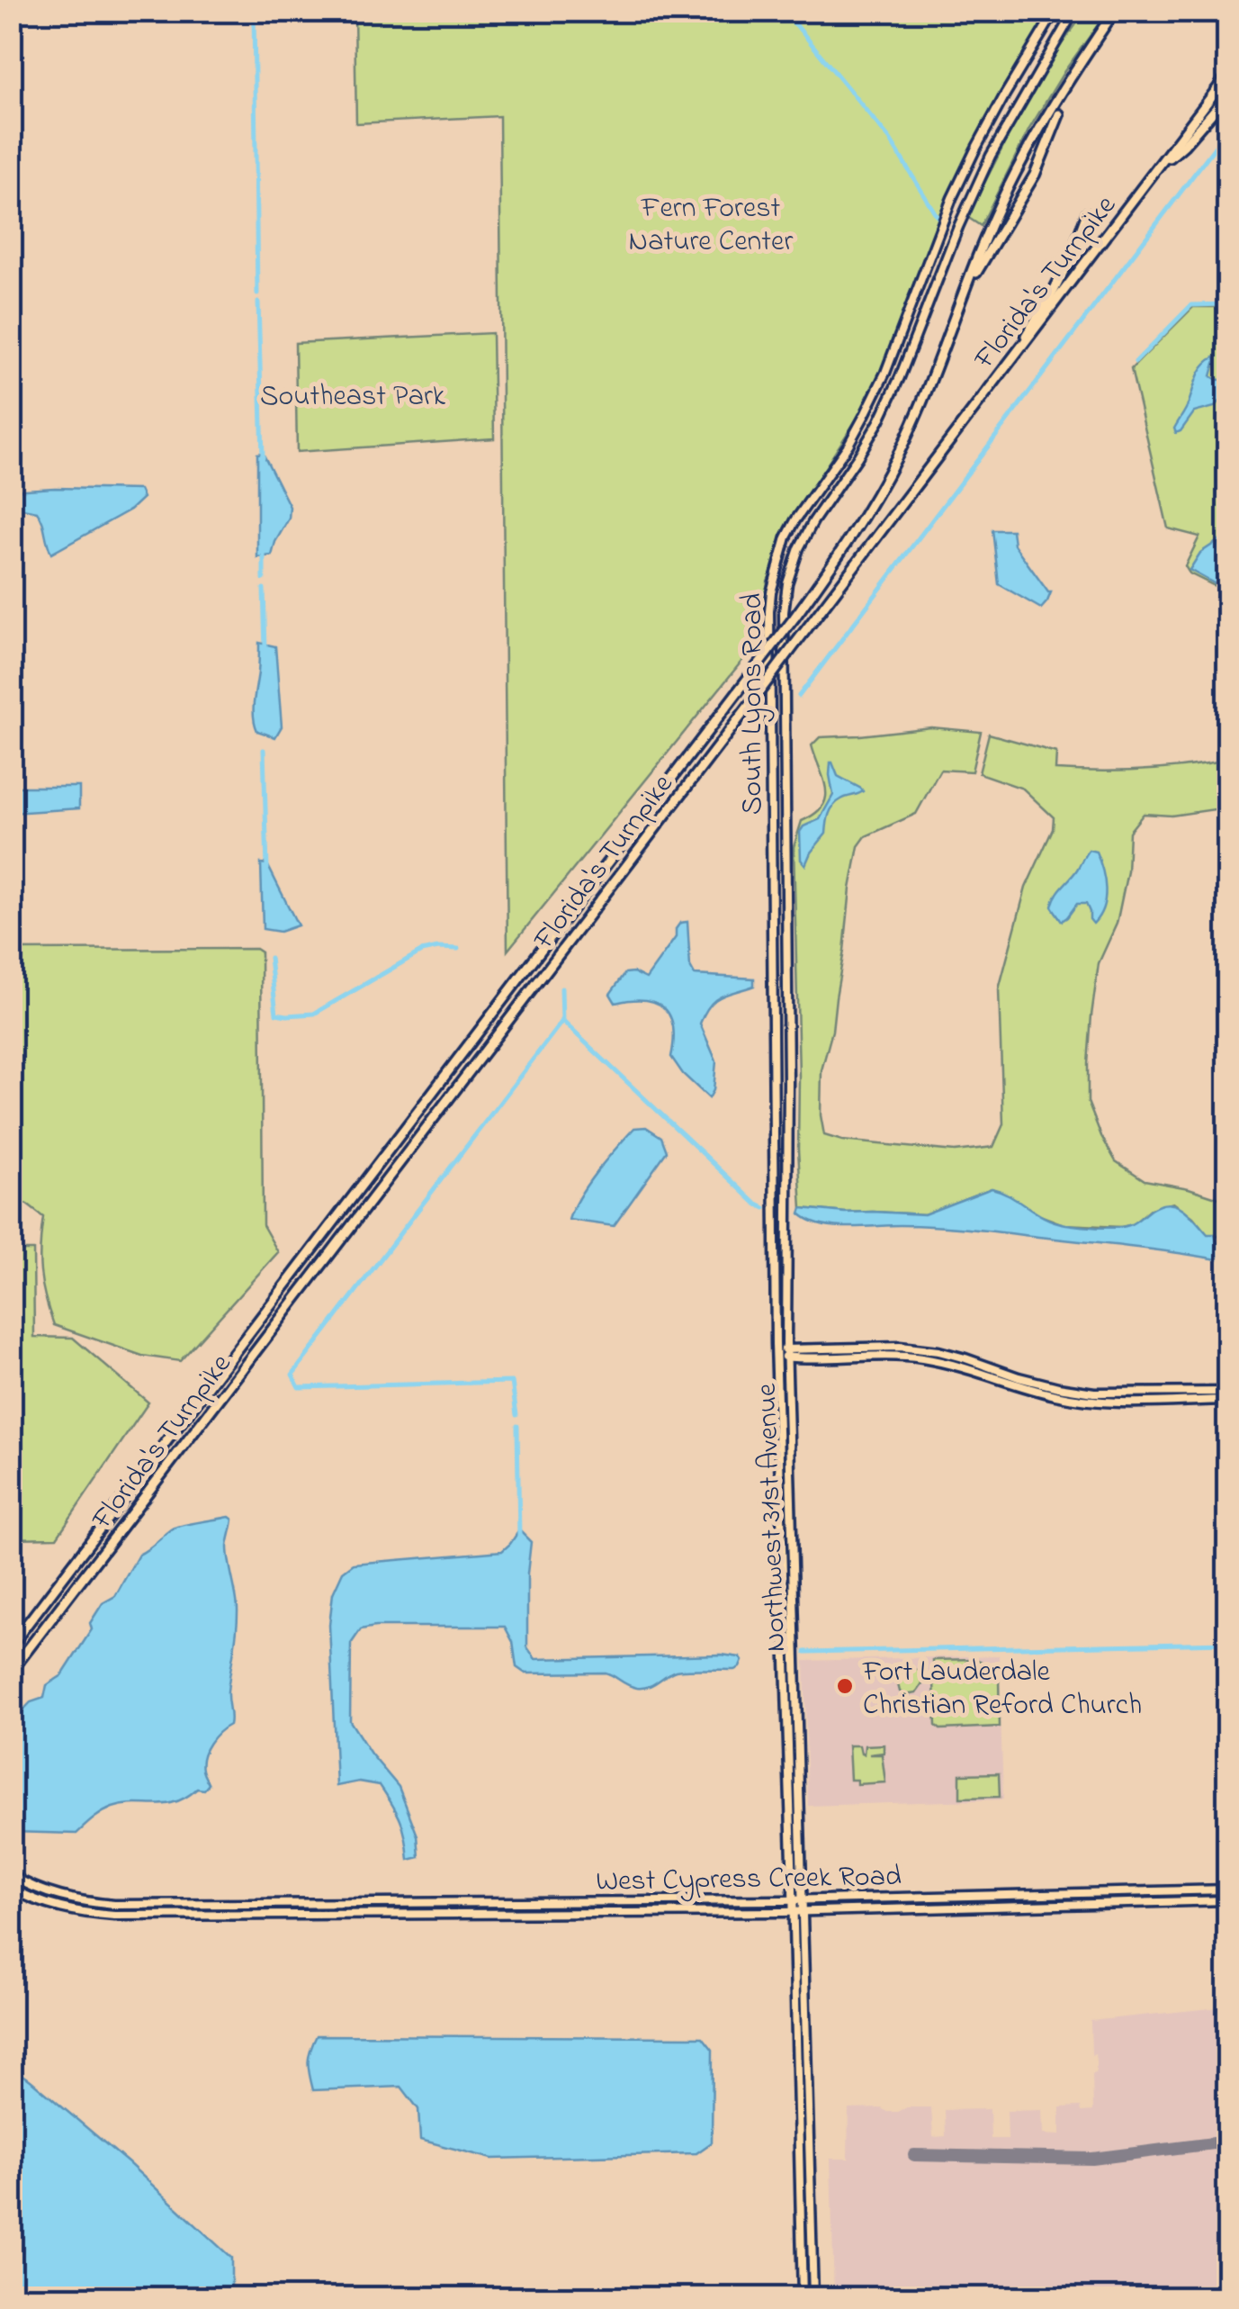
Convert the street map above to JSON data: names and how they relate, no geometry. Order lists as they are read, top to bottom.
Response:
{
  "streets": {
    "highway": ["Florida's Turnpike"],
    "main road": ["South Lyons Road", "Northwest 31st Avenue", "West Cypress Creek Road"]
  },
  "crossings": [
    ["South Lyons Road", "Northwest 31st Avenue"],
    ["Northwest 31st Avenue", "West Cypress Creek Road"]
  ],
  "parks": ["Fern Forest Nature Center", "Southeast Park"],
  "places": ["Fort Lauderdale Christian Reford Church"]
}
